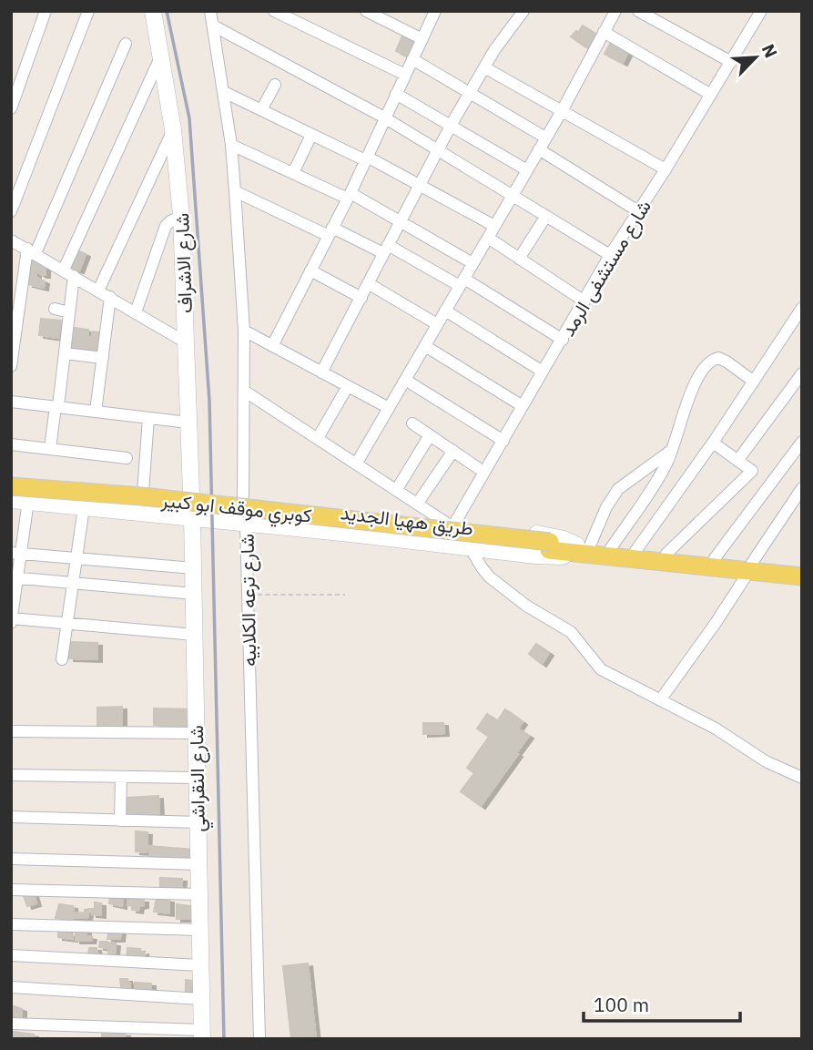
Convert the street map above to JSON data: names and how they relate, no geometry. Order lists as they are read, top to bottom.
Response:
{
  "streets": {
    "main road": ["كوبري موقف ابو كبير", "طريق ههيا الجديد"],
    "street": [
      "شارع الاشراف",
      "شارع مستشفى الرمد",
      "شارع ترعه الكلابيه",
      "شارع النقراشي"
    ]
  },
  "crossings": [
    ["شارع الاشراف", "طريق ههيا الجديد"],
    ["شارع الاشراف", "شارع النقراشي"],
    ["شارع مستشفى الرمد", "طريق ههيا الجديد"],
    ["كوبري موقف ابو كبير", "طريق ههيا الجديد"],
    ["طريق ههيا الجديد", "شارع ترعه الكلابيه"],
    ["طريق ههيا الجديد", "شارع النقراشي"]
  ],
  "scale_bar": "100 m",
  "north": "top right"
}
